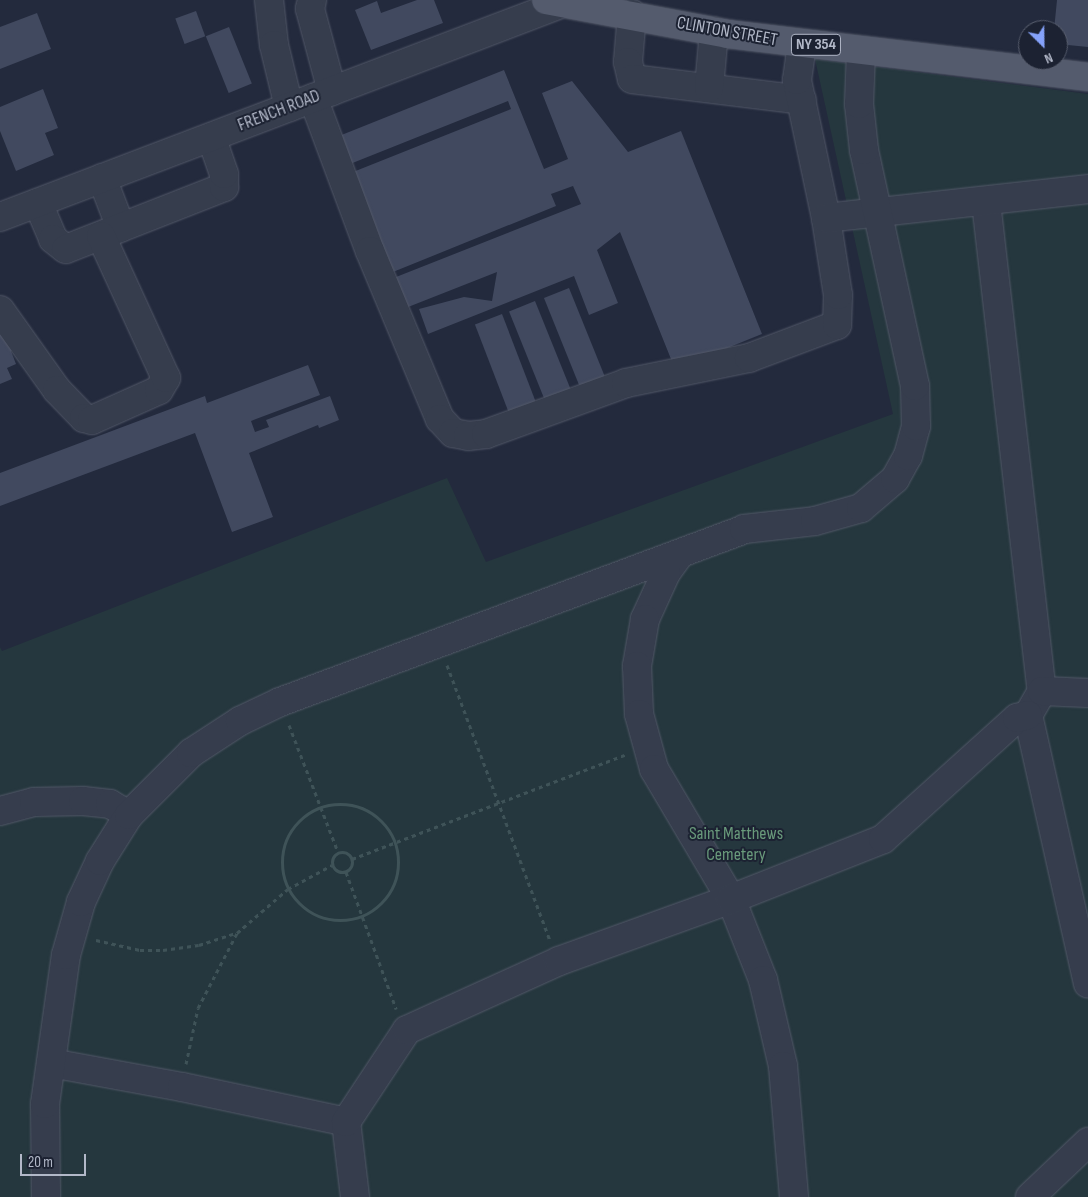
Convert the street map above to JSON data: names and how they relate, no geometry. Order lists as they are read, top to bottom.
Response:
{
  "streets": {
    "main road": ["CLINTON STREET", "NY 354"],
    "street": ["FRENCH ROAD"]
  },
  "crossings": [
    ["CLINTON STREET", "FRENCH ROAD"]
  ],
  "parks": ["Saint Matthews Cemetery"],
  "scale_bar": "20 m",
  "north": "bottom right"
}
